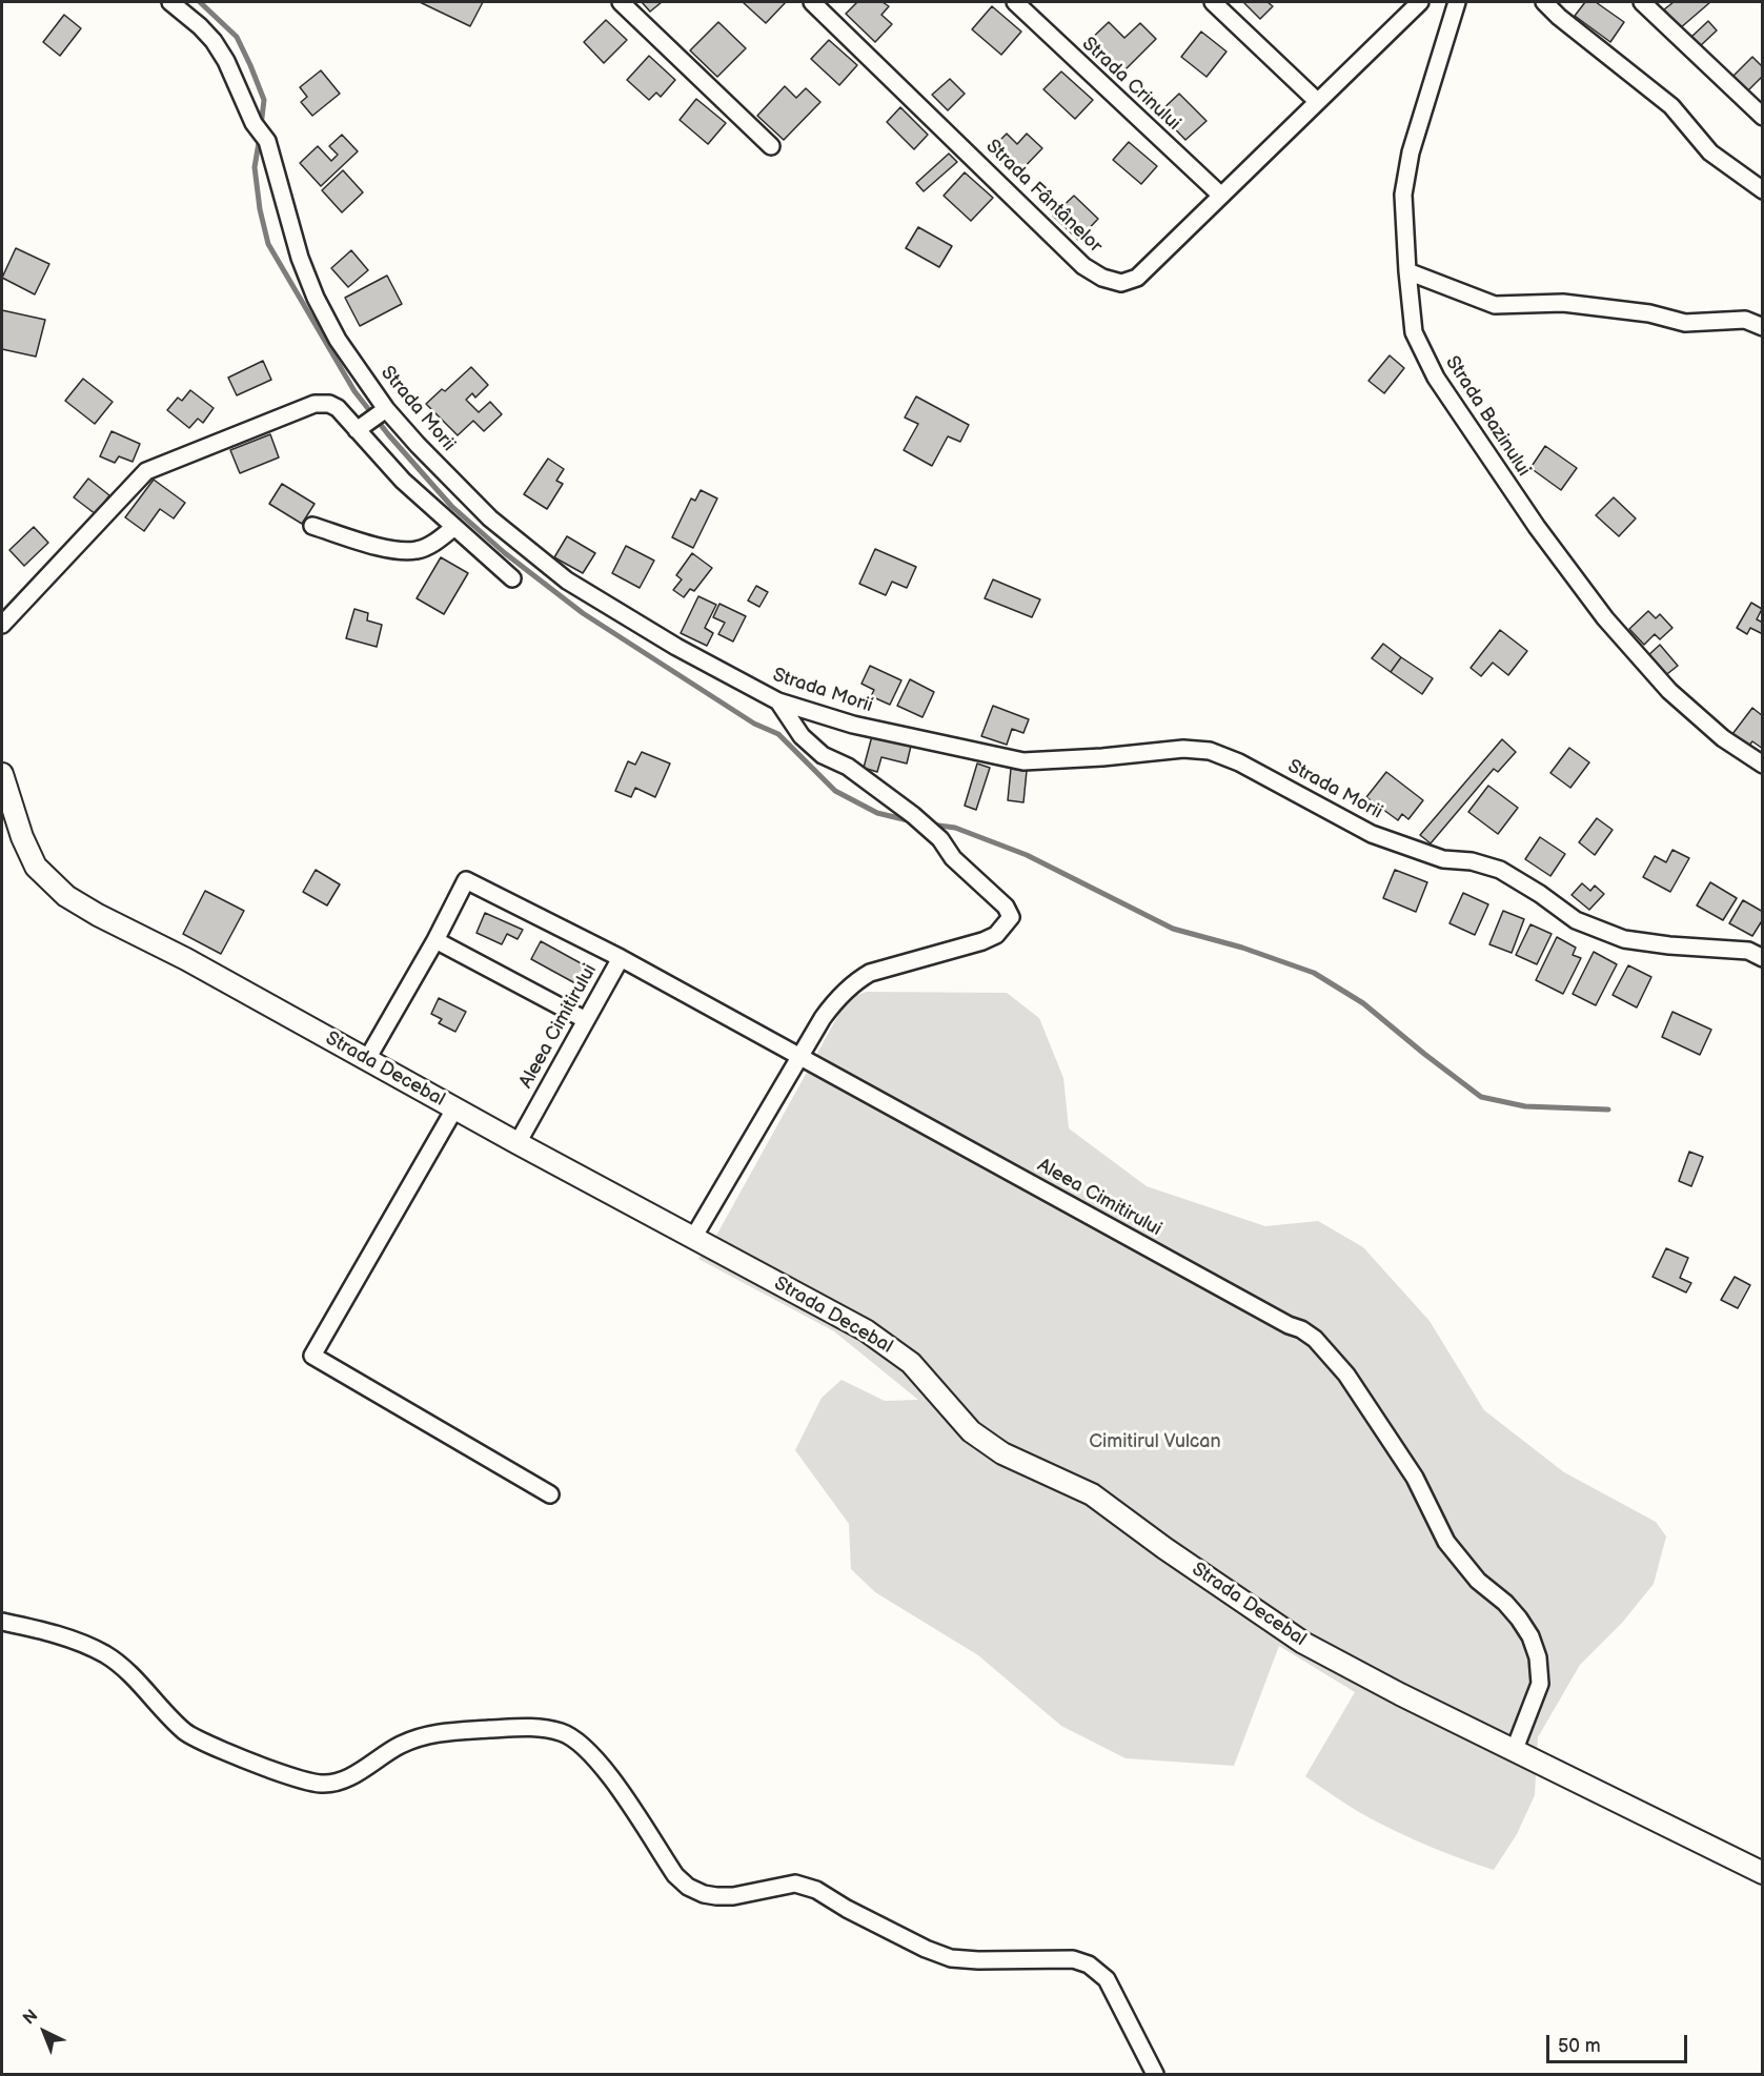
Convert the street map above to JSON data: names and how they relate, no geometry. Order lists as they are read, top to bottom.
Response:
{
  "streets": {
    "street": [
      "Strada Crinului",
      "Strada Fântânelor",
      "Strada Morii",
      "Strada Bazinului",
      "Aleea Cimitirului",
      "Strada Decebal"
    ]
  },
  "crossings": [
    ["Strada Crinului", "Strada Fântânelor"],
    ["Aleea Cimitirului", "Strada Decebal"]
  ],
  "parks": ["Cimitirul Vulcan"],
  "scale_bar": "50 m",
  "north": "top left"
}
